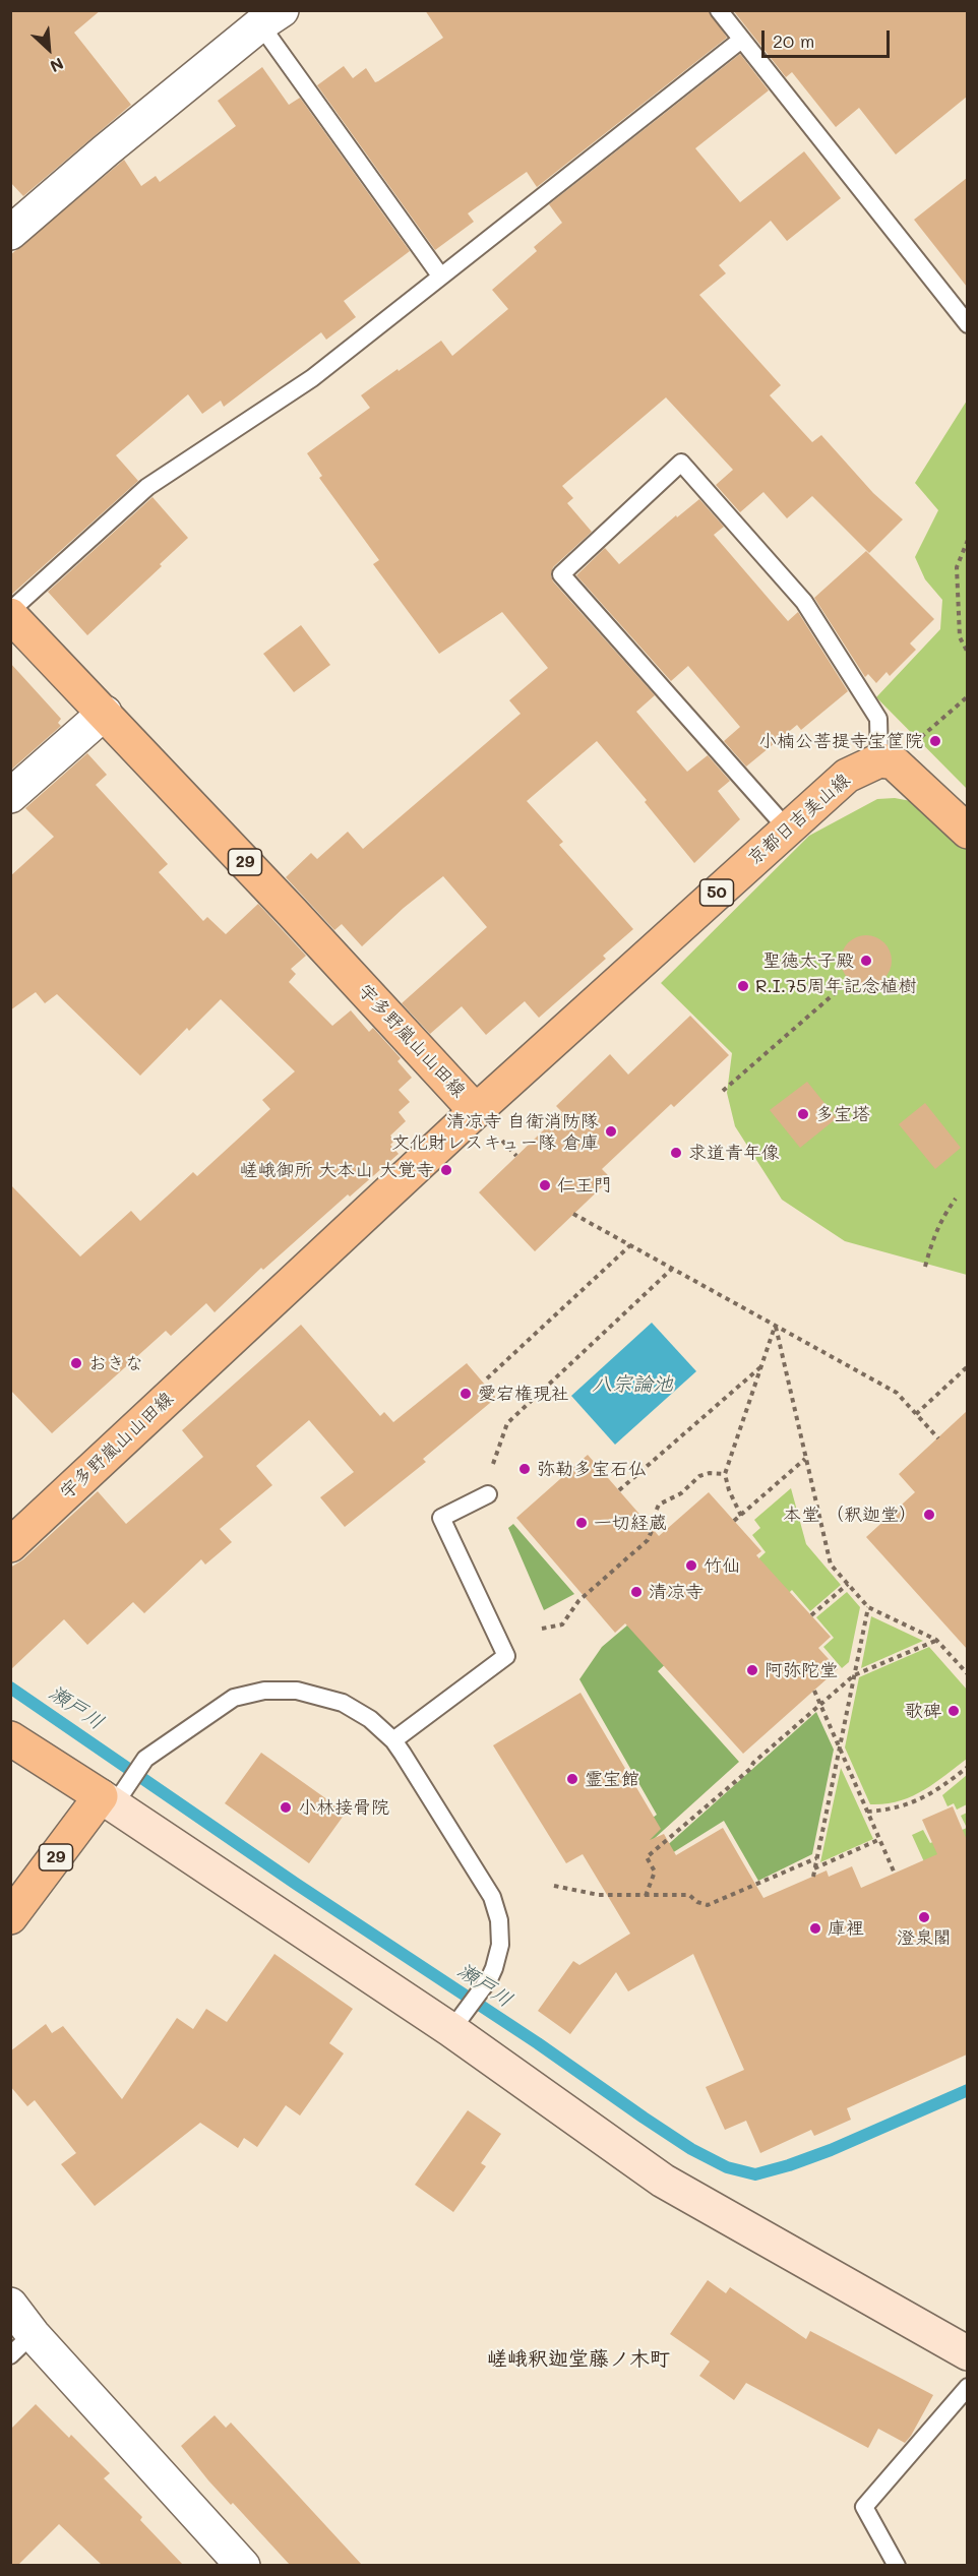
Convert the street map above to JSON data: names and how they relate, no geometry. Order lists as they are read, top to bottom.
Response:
{
  "streets": {
    "main road": [
      "京都日吉美山線",
      "29",
      "50",
      "宇多野嵐山山田線"
    ]
  },
  "crossings": [
    ["京都日吉美山線", "宇多野嵐山山田線"]
  ],
  "districts": ["嵯峨釈迦堂藤ノ木町"],
  "water": ["八宗論池", "瀬戸川"],
  "places": [
    "小楠公菩提寺宝筐院",
    "聖徳太子殿",
    "R.I.75周年記念植樹",
    "多宝塔",
    "清凉寺 自衛消防隊 文化財レスキュー隊 倉庫",
    "求道青年像",
    "嵯峨御所 大本山 大覚寺",
    "仁王門",
    "おきな",
    "愛宕権現社",
    "弥勒多宝石仏",
    "本堂 （釈迦堂）",
    "一切経蔵",
    "竹仙",
    "清凉寺",
    "阿弥陀堂",
    "歌碑",
    "霊宝館",
    "小林接骨院",
    "澄泉閣",
    "庫裡"
  ],
  "scale_bar": "20 m",
  "north": "bottom right"
}
